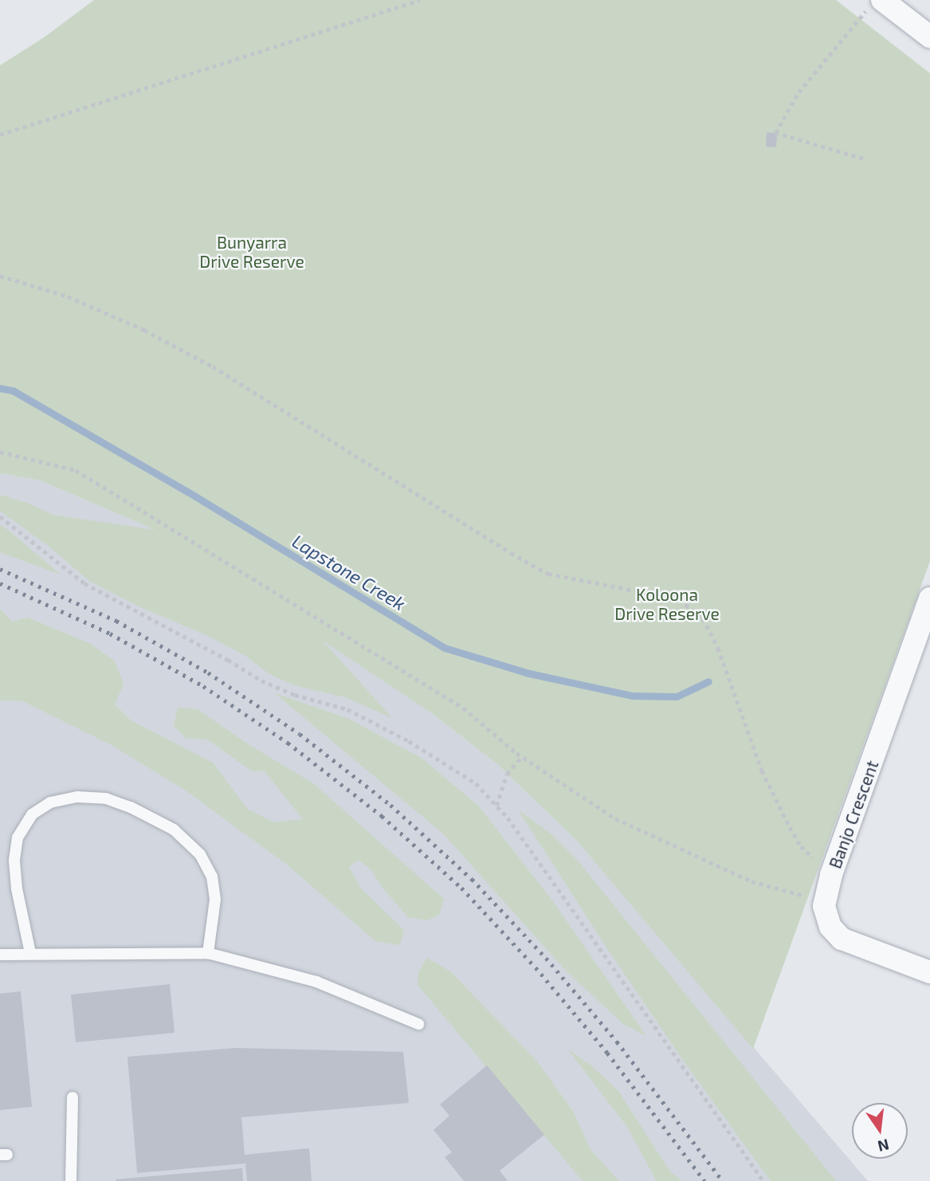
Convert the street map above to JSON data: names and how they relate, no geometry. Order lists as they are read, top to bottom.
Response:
{
  "streets": {
    "street": ["Banjo Crescent"]
  },
  "water": ["Lapstone Creek"],
  "parks": ["Bunyarra Drive Reserve", "Koloona Drive Reserve"],
  "north": "bottom"
}
